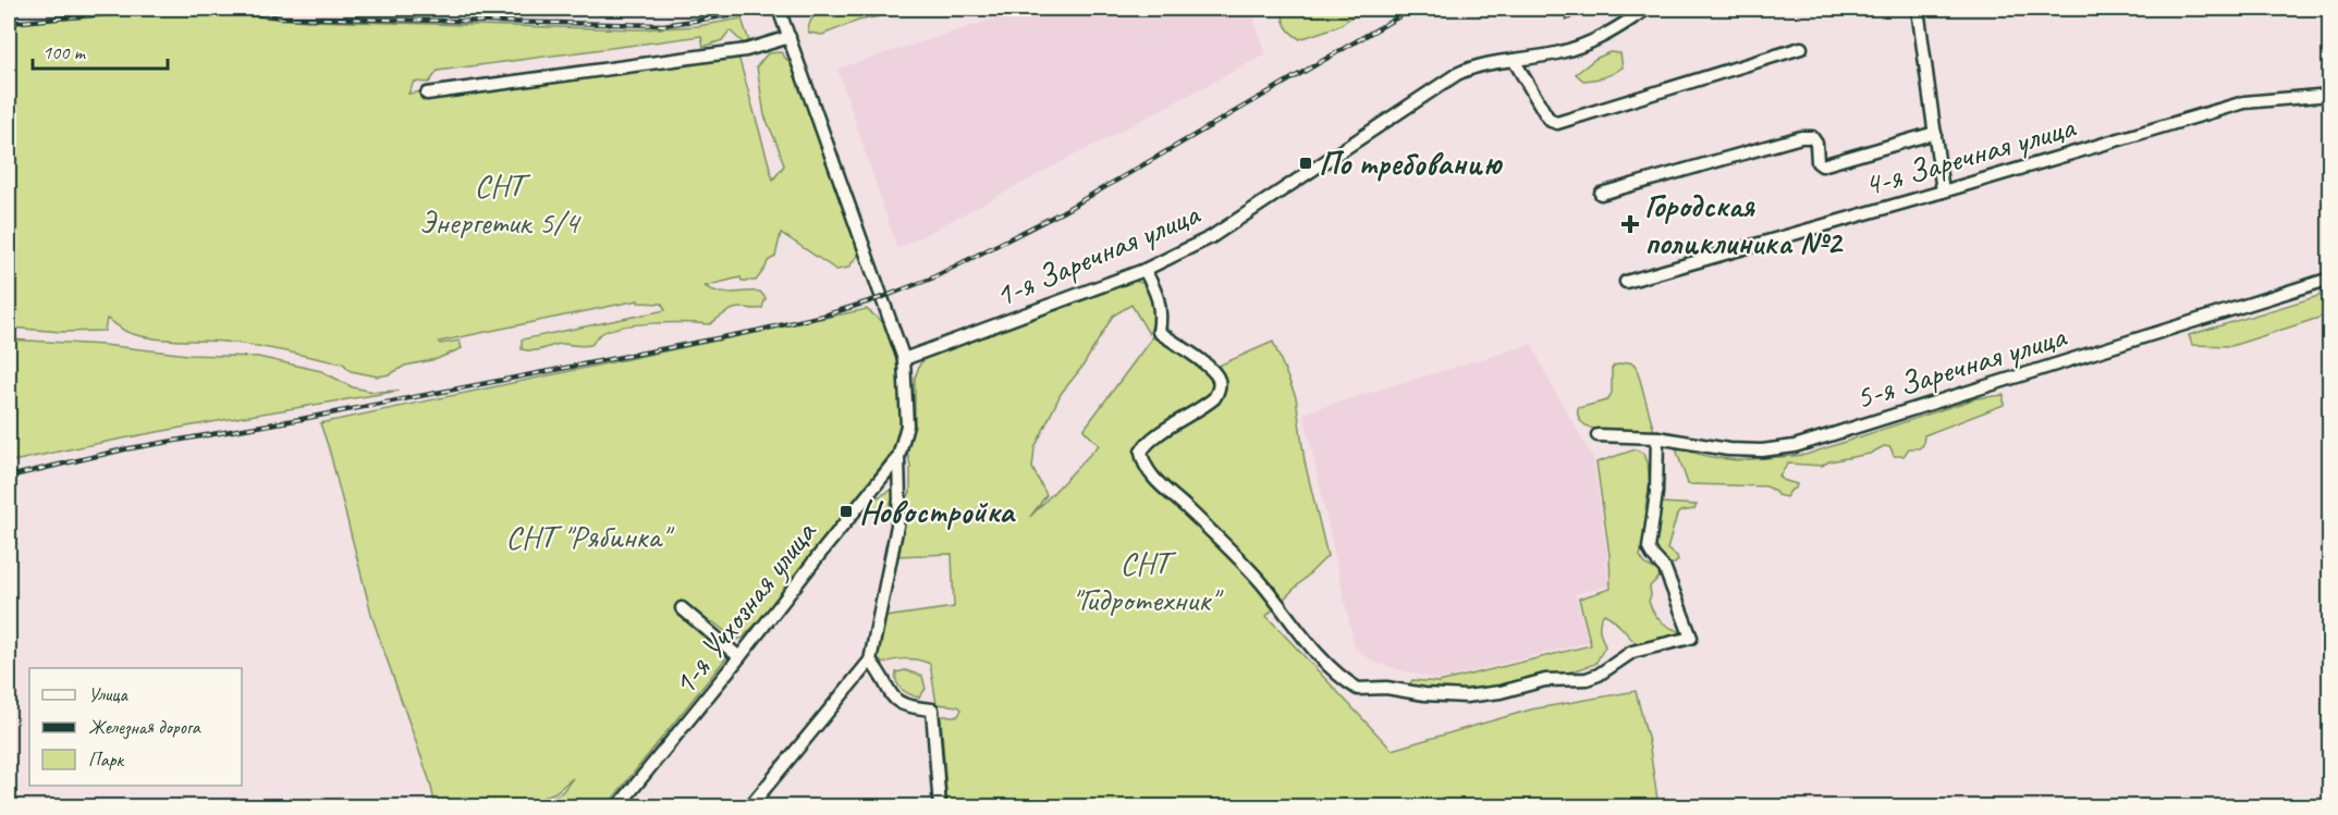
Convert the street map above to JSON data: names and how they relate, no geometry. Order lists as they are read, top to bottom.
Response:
{
  "streets": {
    "street": [
      "4-я Заречная улица",
      "1-я Заречная улица",
      "5-я Заречная улица",
      "1-я Учхозная улица"
    ]
  },
  "crossings": [
    ["1-я Заречная улица", "1-я Учхозная улица"]
  ],
  "parks": ["СНТ Энергетик 5/4", "СНТ \"Рябинка\"", "СНТ \"Гидротехник\""],
  "places": {
    "transit": ["По требованию", "Новостройка"],
    "health": ["Городская поликлиника №2"]
  },
  "legend": ["Улица", "Железная дорога", "Парк"],
  "scale_bar": "100 m"
}
